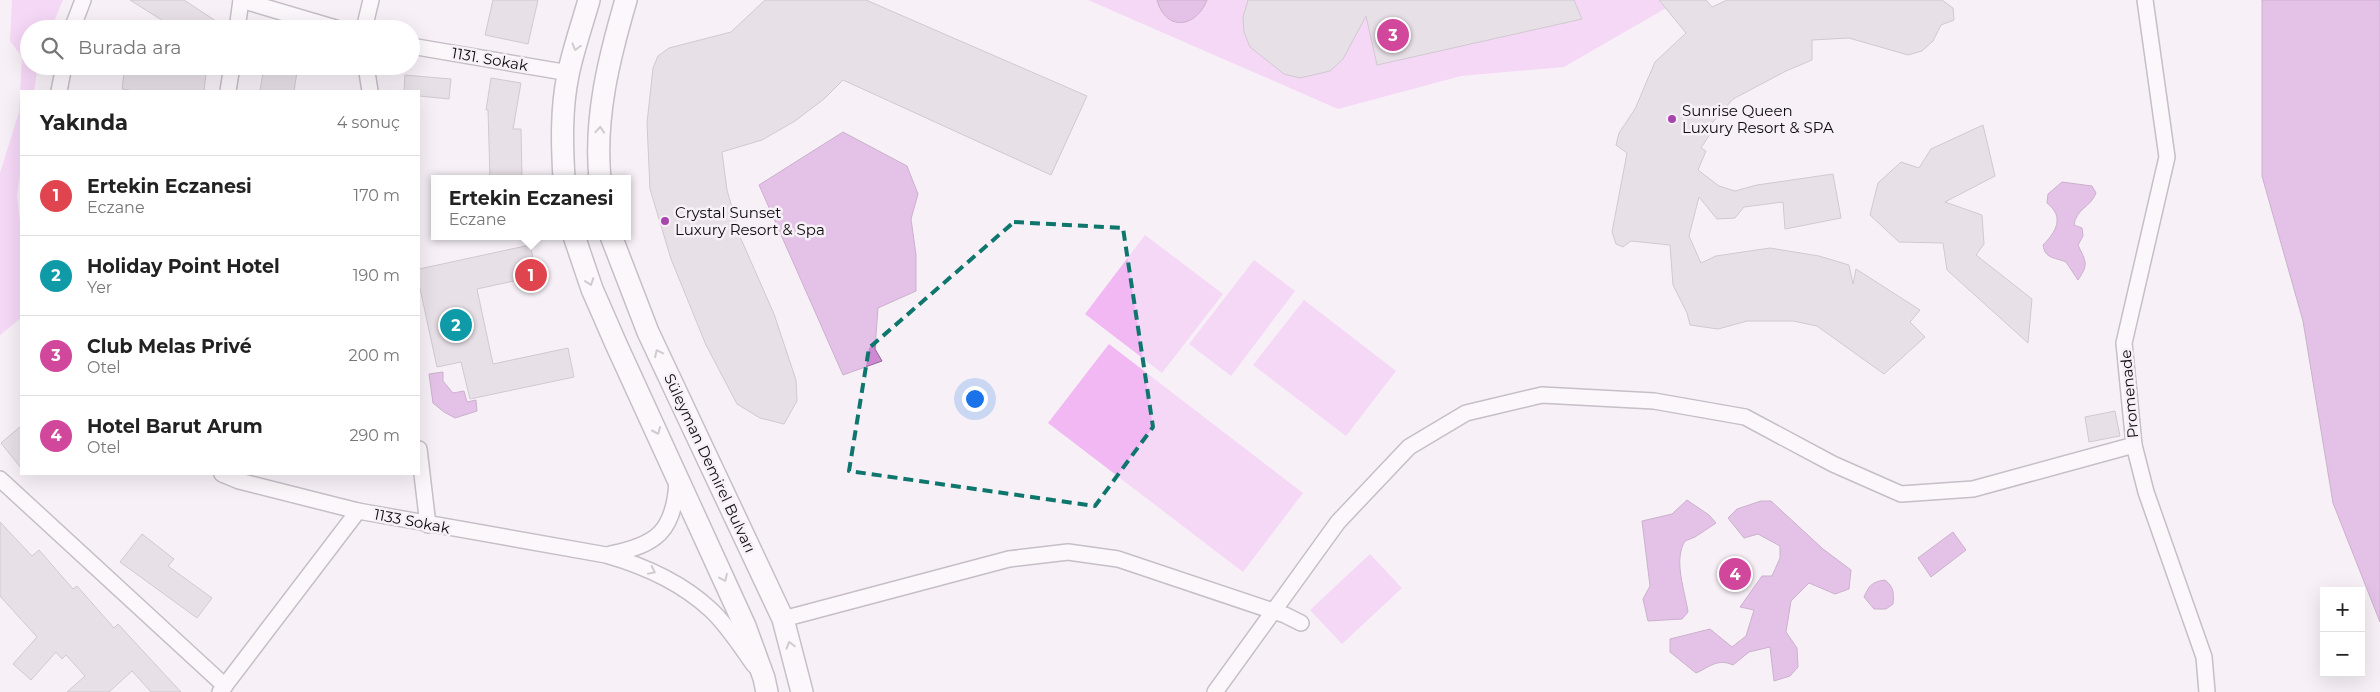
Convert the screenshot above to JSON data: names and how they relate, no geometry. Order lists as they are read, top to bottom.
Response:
{
  "streets": {
    "main road": ["Süleyman Demirel Bulvarı"],
    "street": ["1131. Sokak", "Promenade", "1133 Sokak"]
  },
  "places": ["Sunrise Queen Luxury Resort & SPA", "Crystal Sunset Luxury Resort & Spa"],
  "page": {
    "pins": [
      "3",
      "1",
      "2",
      "4"
    ],
    "search": "Burada ara",
    "heading": ["Yakında", "4 sonuç"],
    "list": [
      {
        "mark": "1",
        "name": "Ertekin Eczanesi",
        "note": "Eczane",
        "value": "170 m"
      },
      {
        "mark": "2",
        "name": "Holiday Point Hotel",
        "note": "Yer",
        "value": "190 m"
      },
      {
        "mark": "3",
        "name": "Club Melas Privé",
        "note": "Otel",
        "value": "200 m"
      },
      {
        "mark": "4",
        "name": "Hotel Barut Arum",
        "note": "Otel",
        "value": "290 m"
      }
    ],
    "popup": ["Ertekin Eczanesi", "Eczane"],
    "map_buttons": ["+", "−"]
  }
}
